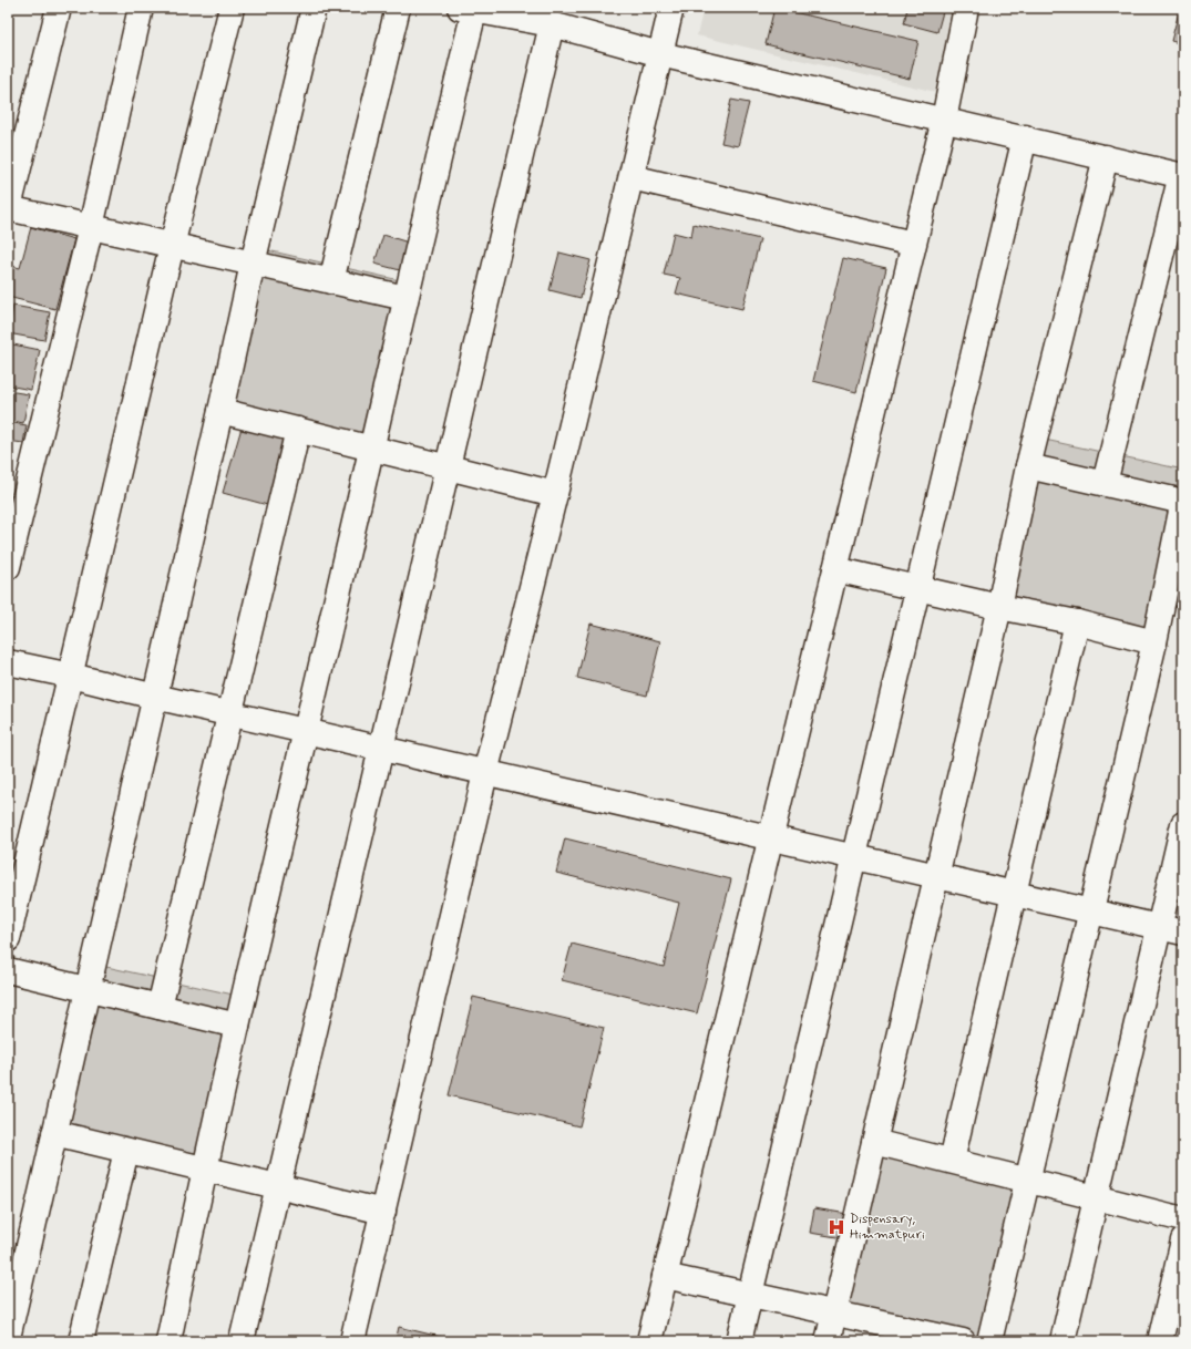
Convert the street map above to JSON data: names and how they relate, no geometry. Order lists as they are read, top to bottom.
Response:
{
  "places": {
    "hospital": ["Dispensary, Himmatpuri"]
  }
}
